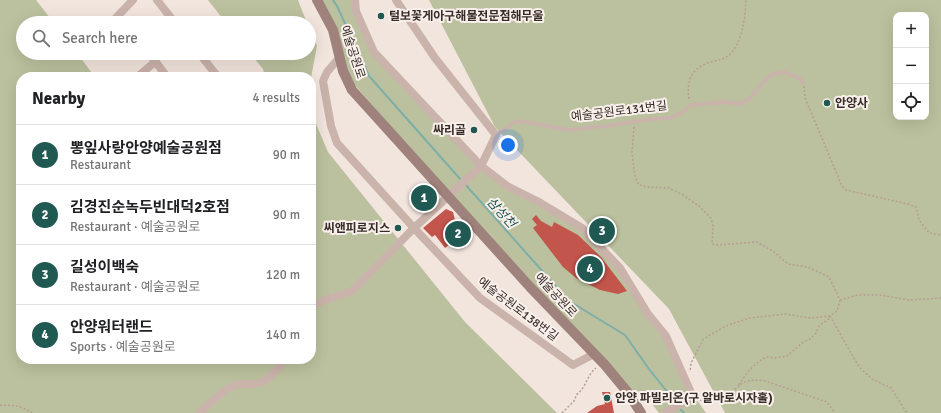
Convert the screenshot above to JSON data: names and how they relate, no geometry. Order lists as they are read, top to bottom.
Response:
{
  "streets": {
    "street": ["예술공원로", "예술공원로138번길"],
    "lane": ["예술공원로131번길"]
  },
  "crossings": [
    ["예술공원로", "예술공원로138번길"]
  ],
  "water": ["삼성천"],
  "places": [
    "털보꽃게아구해물전문점해무울",
    "안양사",
    "싸리골",
    "씨앤피로지스",
    "안양 파빌리온(구 알바로시자홀)"
  ],
  "page": {
    "map_buttons": ["+", "−"],
    "search": "Search here",
    "heading": ["Nearby", "4 results"],
    "list": [
      {
        "mark": "1",
        "name": "뽕잎사랑안양예술공원점",
        "note": "Restaurant",
        "value": "90 m"
      },
      {
        "mark": "2",
        "name": "김경진순녹두빈대덕2호점",
        "note": "Restaurant · 예술공원로",
        "value": "90 m"
      },
      {
        "mark": "3",
        "name": "길성이백숙",
        "note": "Restaurant · 예술공원로",
        "value": "120 m"
      },
      {
        "mark": "4",
        "name": "안양워터랜드",
        "note": "Sports · 예술공원로",
        "value": "140 m"
      }
    ],
    "pins": [
      "1",
      "3",
      "2",
      "4"
    ]
  }
}
